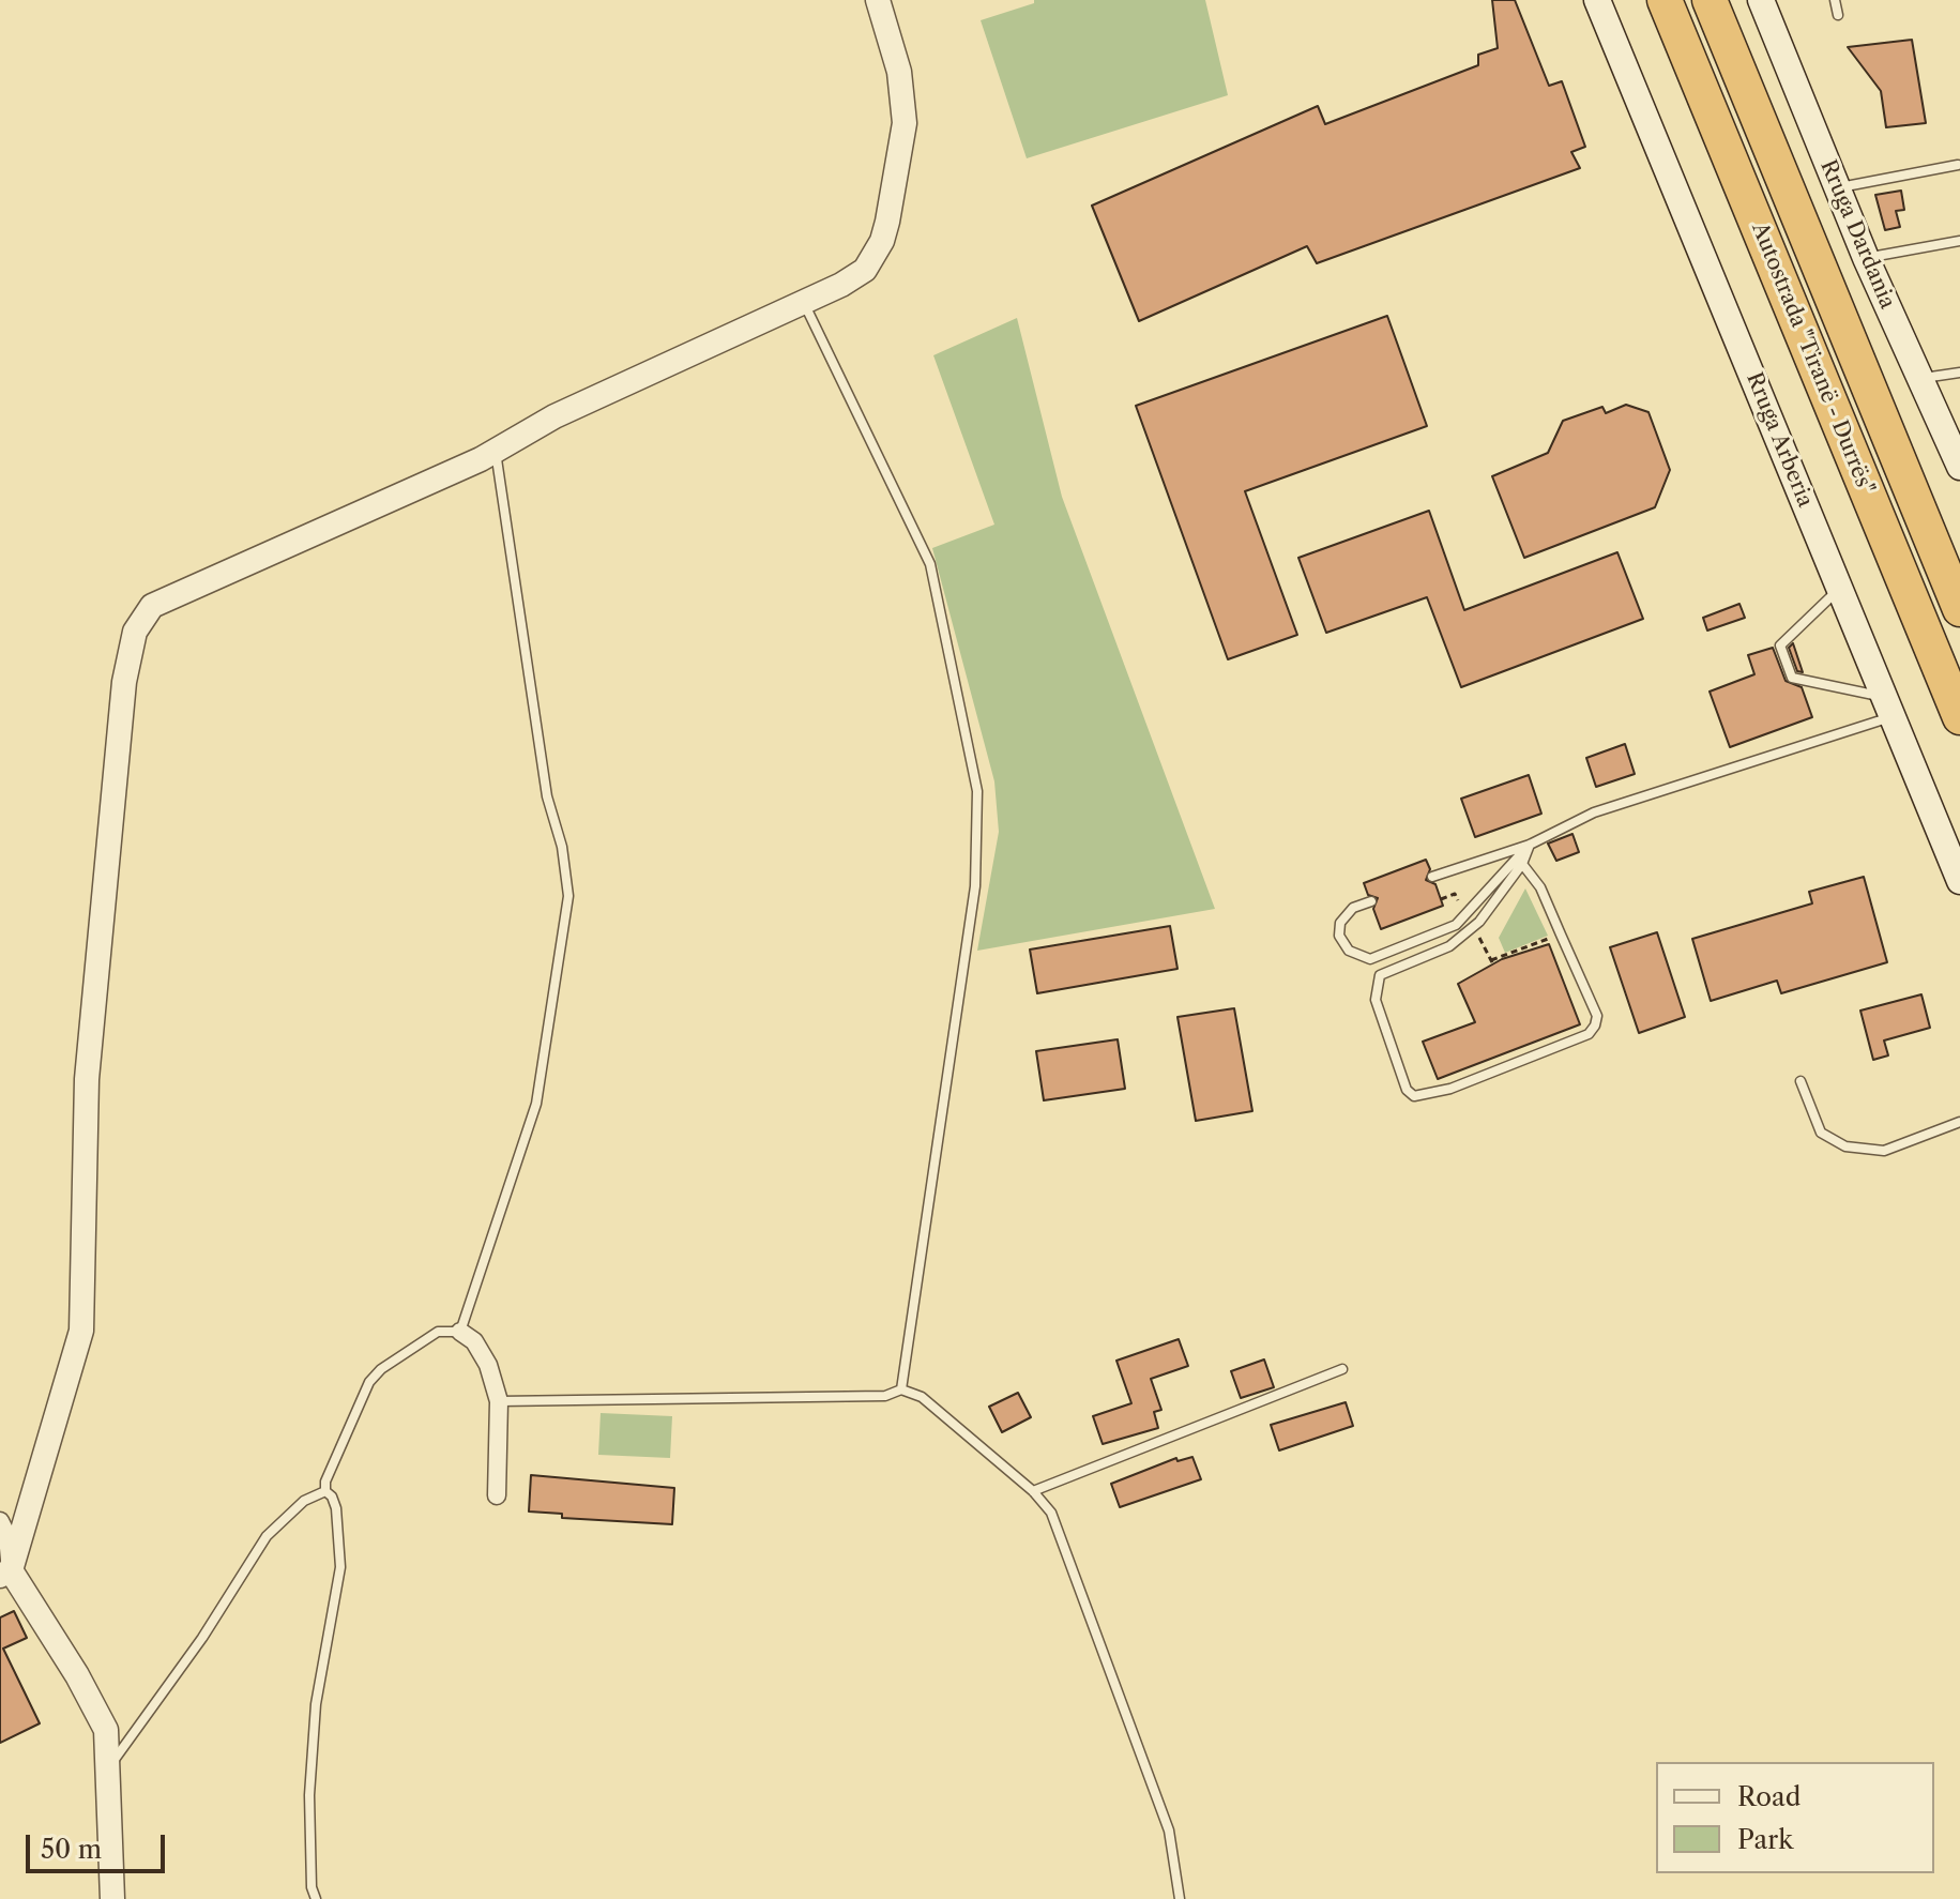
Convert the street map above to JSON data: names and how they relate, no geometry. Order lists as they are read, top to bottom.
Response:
{
  "streets": {
    "highway": ["Autostrada \"Tiranë - Durrës\""],
    "main road": ["Rruga Dardania", "Rruga Arberia"]
  },
  "legend": ["Road", "Park"],
  "scale_bar": "50 m"
}
